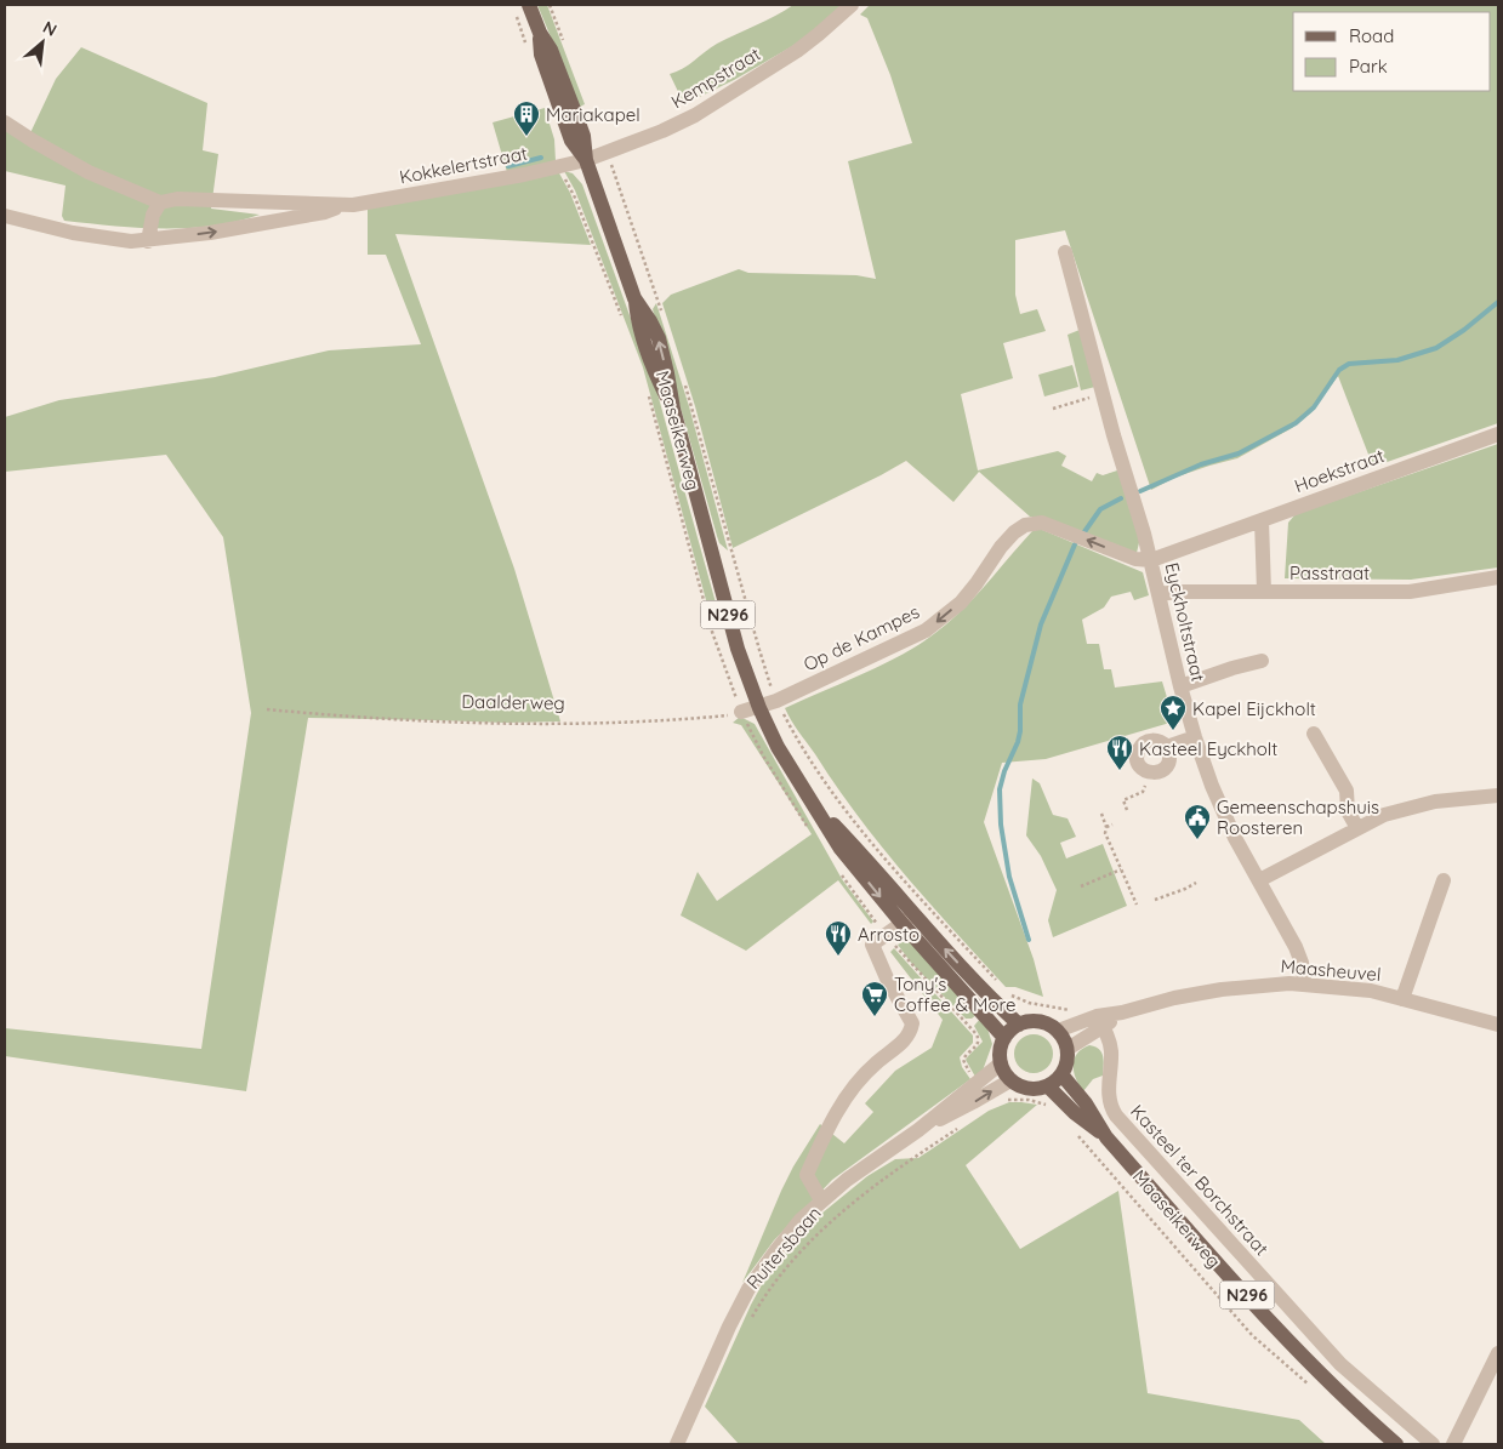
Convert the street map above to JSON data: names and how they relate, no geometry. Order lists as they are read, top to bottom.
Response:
{
  "streets": {
    "main road": ["Maaseikerweg", "N296"],
    "street": [
      "Kempstraat",
      "Kokkelertstraat",
      "Hoekstraat",
      "Passtraat",
      "Eyckholtstraat",
      "Op de Kampes",
      "Maasheuvel",
      "Kasteel ter Borchstraat",
      "Ruitersbaan"
    ],
    "path": ["Daalderweg"]
  },
  "crossings": [
    ["Kempstraat", "Kokkelertstraat"],
    ["Kempstraat", "Maaseikerweg"],
    ["Kokkelertstraat", "Maaseikerweg"],
    ["Maaseikerweg", "Op de Kampes"],
    ["Maaseikerweg", "Daalderweg"],
    ["Maaseikerweg", "Maasheuvel"],
    ["Maaseikerweg", "Ruitersbaan"],
    ["Hoekstraat", "Eyckholtstraat"],
    ["Hoekstraat", "Op de Kampes"],
    ["Passtraat", "Eyckholtstraat"],
    ["Eyckholtstraat", "Op de Kampes"],
    ["Eyckholtstraat", "Maasheuvel"],
    ["Maasheuvel", "Kasteel ter Borchstraat"],
    ["Maasheuvel", "Ruitersbaan"]
  ],
  "one_way": ["Op de Kampes"],
  "places": {
    "building": ["Mariakapel"],
    "place": ["Kapel Eijckholt"],
    "restaurant": ["Kasteel Eyckholt", "Arrosto"],
    "public building": ["Gemeenschapshuis Roosteren"],
    "supermarket": ["Tony's Coffee & More"]
  },
  "legend": ["Road", "Park"],
  "north": "top right"
}
